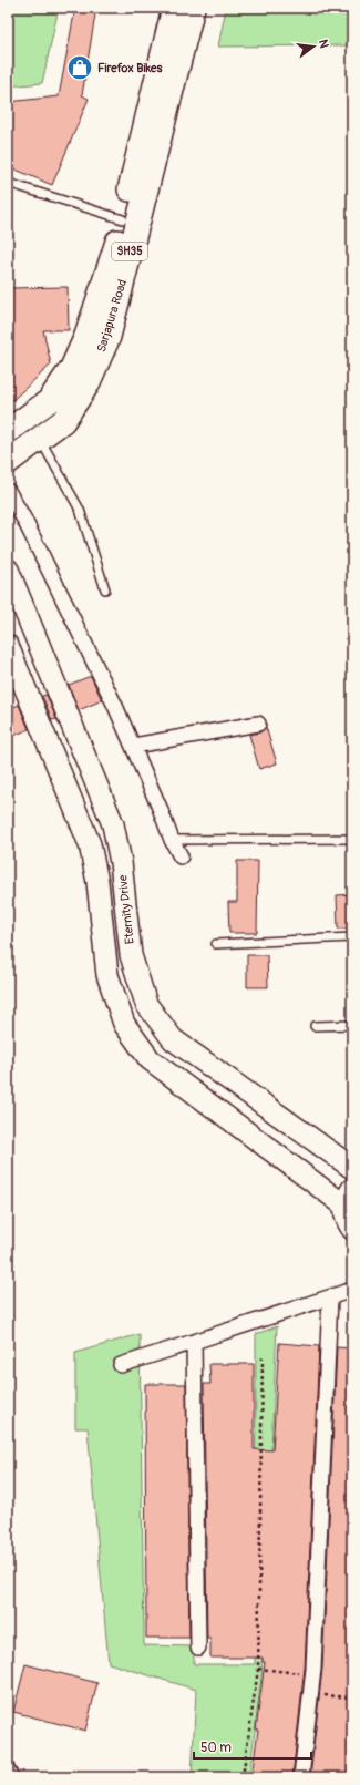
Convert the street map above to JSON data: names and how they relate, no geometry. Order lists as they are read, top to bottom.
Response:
{
  "streets": {
    "main road": ["SH35", "Sarjapura Road"],
    "street": ["Eternity Drive"]
  },
  "places": {
    "shop": ["Firefox Bikes"]
  },
  "scale_bar": "50 m",
  "north": "right"
}
